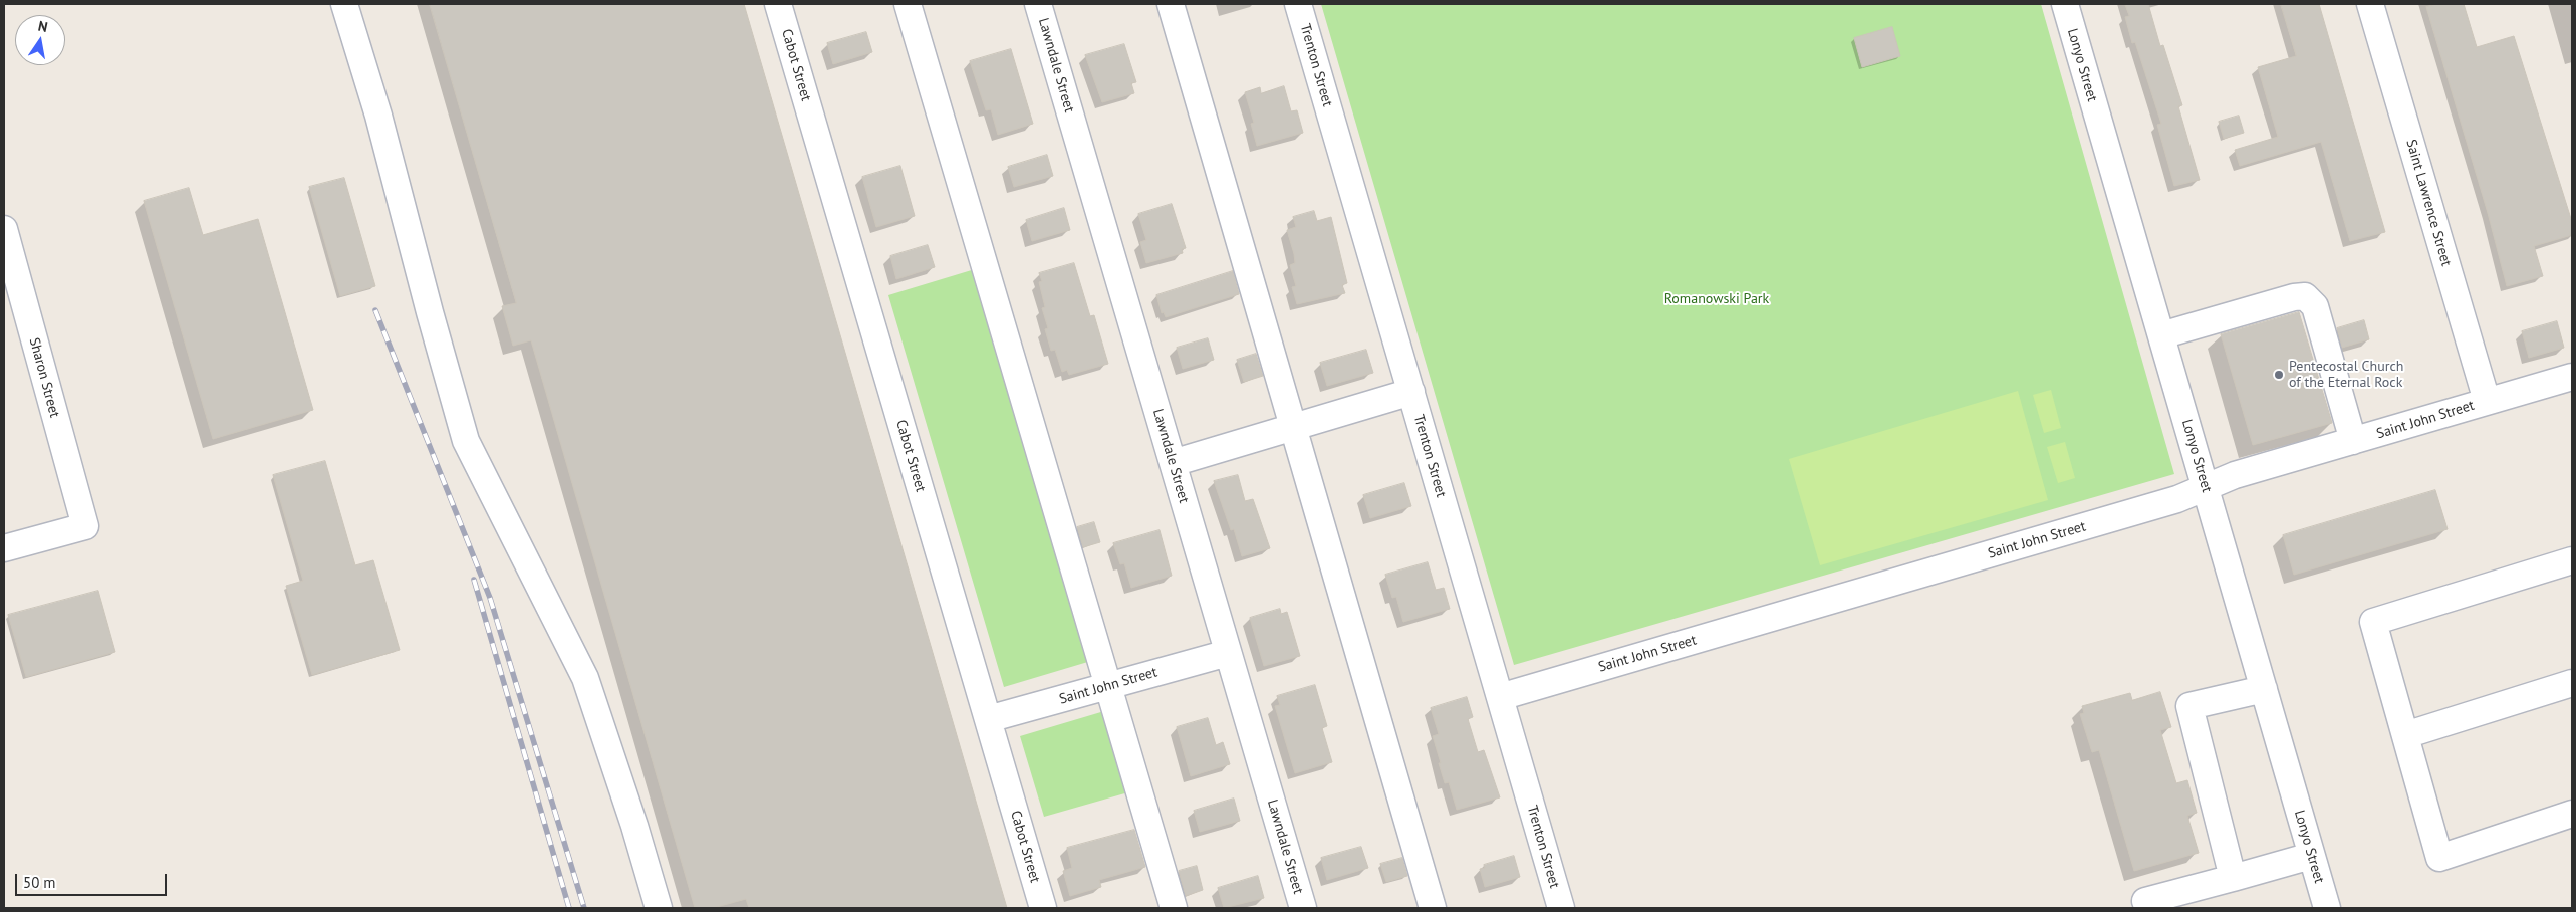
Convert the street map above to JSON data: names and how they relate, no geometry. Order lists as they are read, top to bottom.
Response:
{
  "streets": {
    "street": [
      "Cabot Street",
      "Lawndale Street",
      "Trenton Street",
      "Lonyo Street",
      "Saint Lawrence Street",
      "Sharon Street",
      "Saint John Street"
    ]
  },
  "crossings": [
    ["Cabot Street", "Saint John Street"],
    ["Lawndale Street", "Saint John Street"],
    ["Trenton Street", "Saint John Street"],
    ["Lonyo Street", "Saint John Street"],
    ["Saint Lawrence Street", "Saint John Street"]
  ],
  "parks": ["Romanowski Park"],
  "places": ["Pentecostal Church of the Eternal Rock"],
  "scale_bar": "50 m",
  "north": "top"
}
